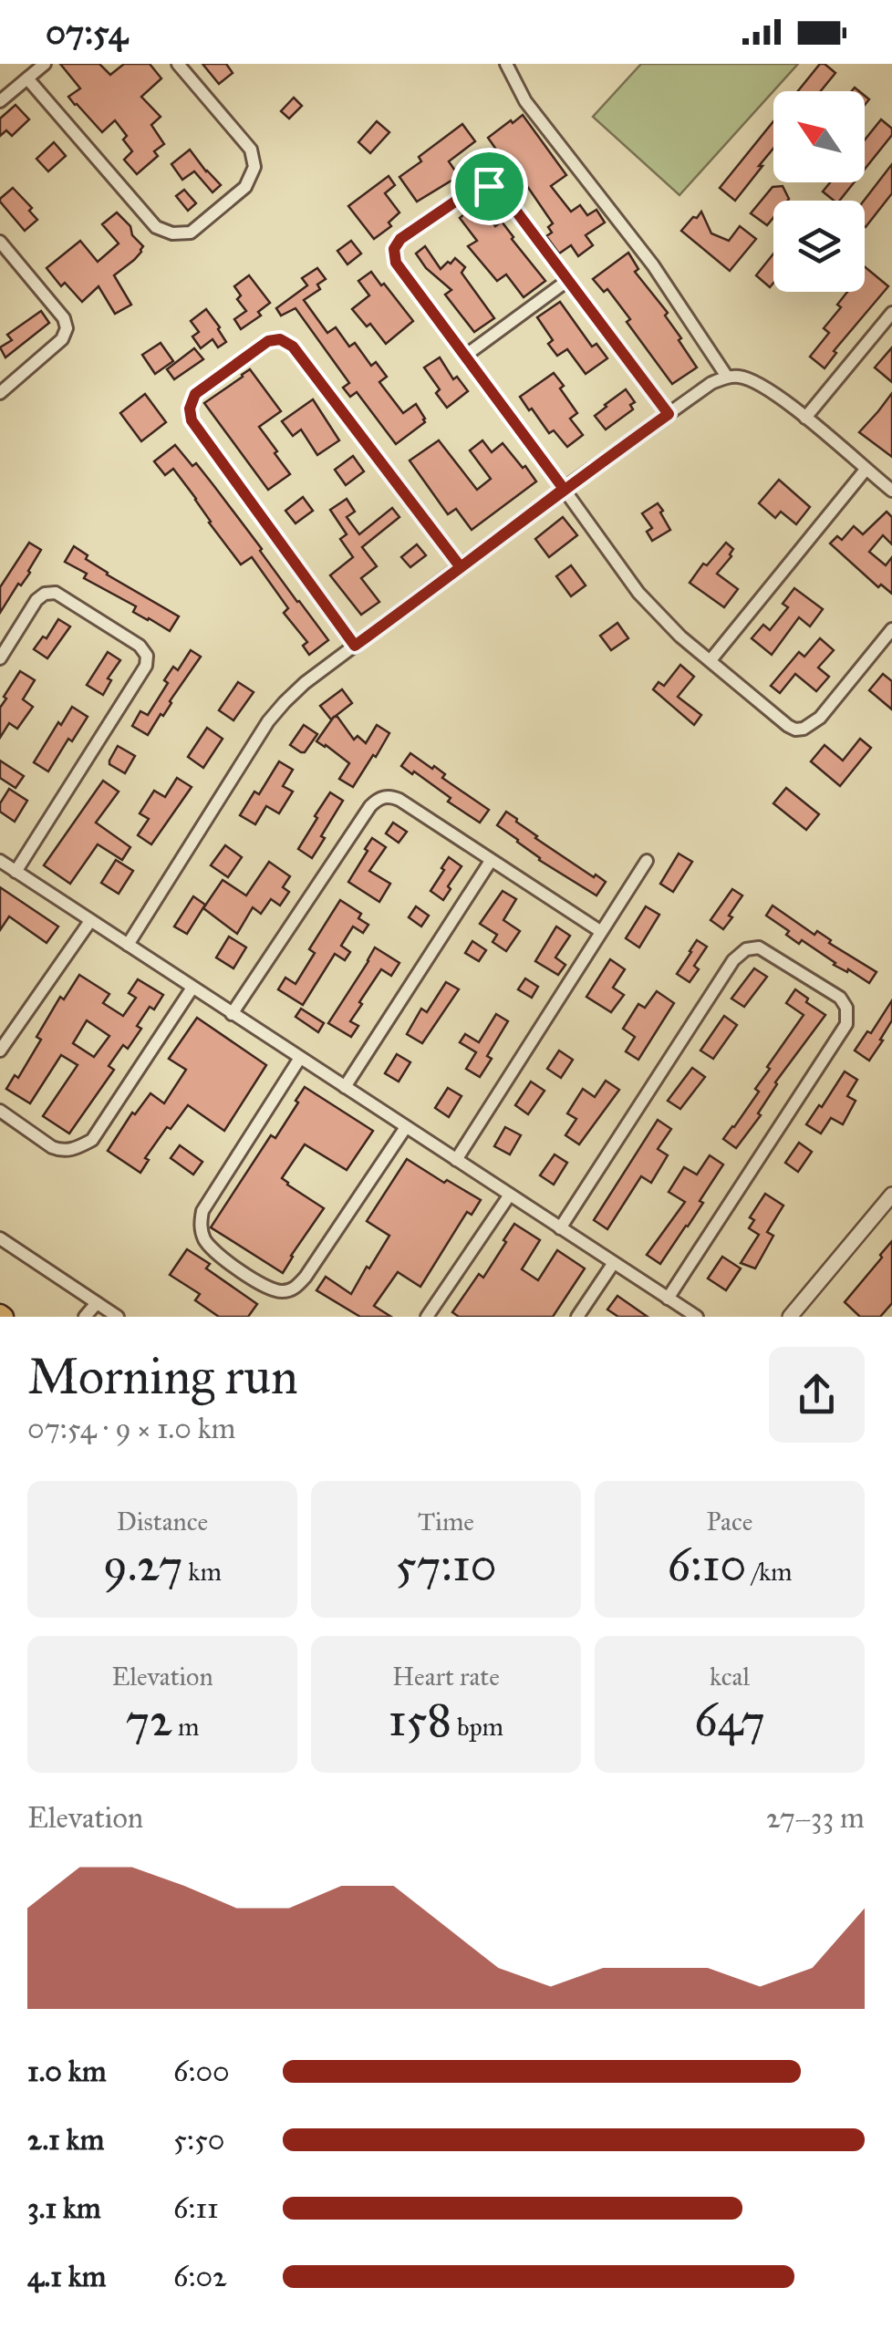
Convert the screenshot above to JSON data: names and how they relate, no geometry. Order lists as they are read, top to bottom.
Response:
{
  "north": "top left",
  "page": {
    "status": "07:54",
    "heading": ["Morning run", "07:54 · 9 × 1.0 km"],
    "stats": [
      ["Distance", "9.27 km"],
      ["Time", "57:10"],
      ["Pace", "6:10 /km"],
      ["Elevation", "72 m"],
      ["Heart rate", "158 bpm"],
      ["kcal", "647"]
    ],
    "chart": ["Elevation", "27–33 m"],
    "list": [
      {
        "name": "1.0 km",
        "note": "6:00"
      },
      {
        "name": "2.1 km",
        "note": "5:50"
      },
      {
        "name": "3.1 km",
        "note": "6:11"
      },
      {
        "name": "4.1 km",
        "note": "6:02"
      }
    ]
  }
}
